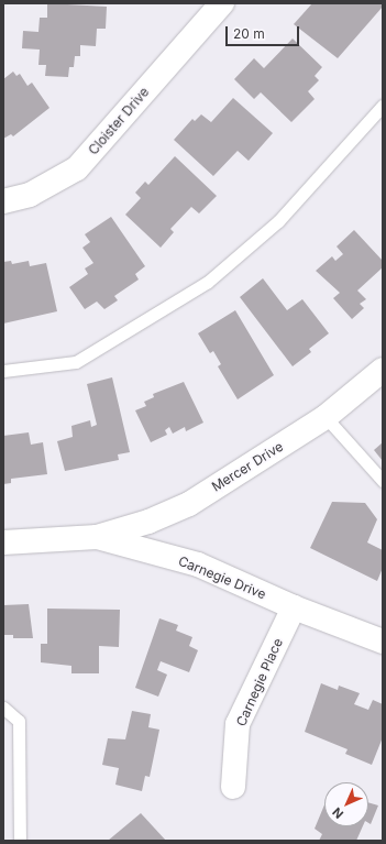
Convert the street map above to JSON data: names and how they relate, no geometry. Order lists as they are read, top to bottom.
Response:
{
  "streets": {
    "street": [
      "Cloister Drive",
      "Mercer Drive",
      "Carnegie Drive",
      "Carnegie Place"
    ]
  },
  "crossings": [
    ["Mercer Drive", "Carnegie Drive"],
    ["Carnegie Drive", "Carnegie Place"]
  ],
  "scale_bar": "20 m",
  "north": "bottom left"
}
